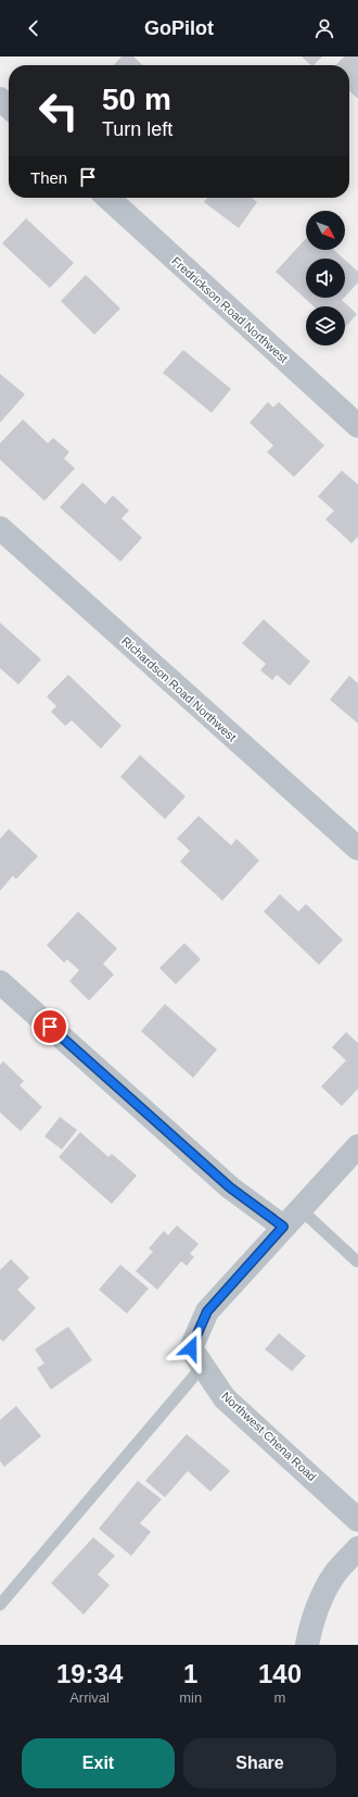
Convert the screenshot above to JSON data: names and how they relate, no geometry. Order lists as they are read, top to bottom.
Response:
{
  "streets": {
    "street": ["Fredrickson Road Northwest", "Richardson Road Northwest", "Northwest Chena Road"]
  },
  "north": "bottom right",
  "page": {
    "header": "GoPilot",
    "turn": ["50 m", "Turn left"],
    "then": "Then",
    "eta": [
      "19:34",
      "Arrival",
      "1",
      "min",
      "140",
      "m"
    ],
    "buttons": ["Exit", "Share"]
  }
}
